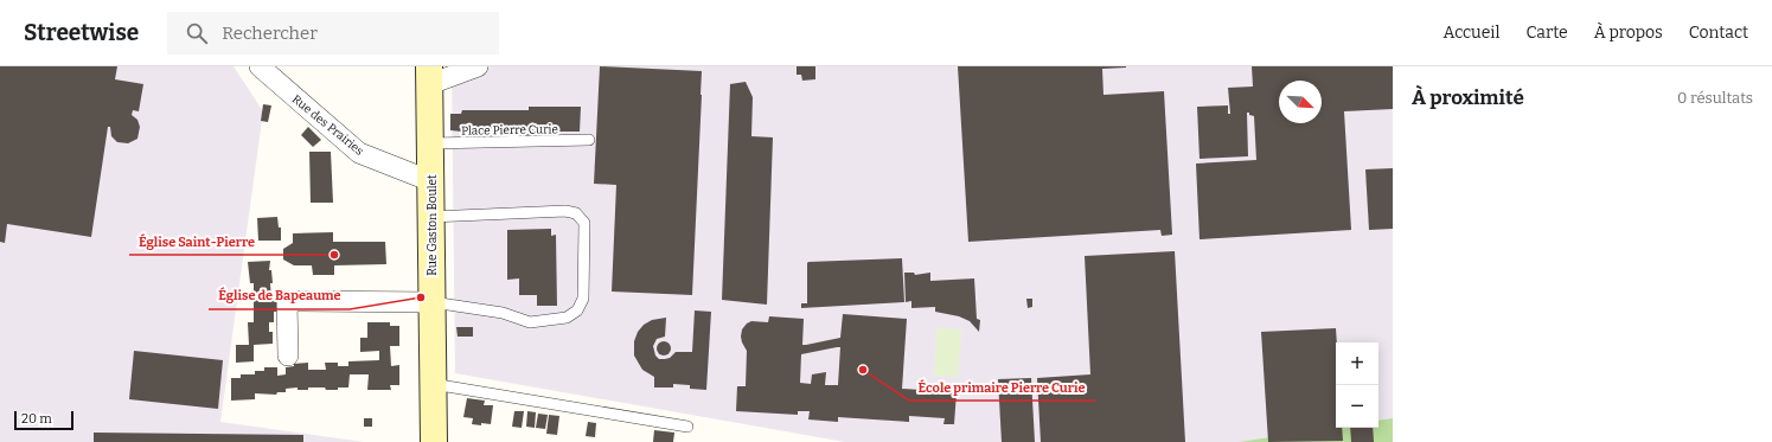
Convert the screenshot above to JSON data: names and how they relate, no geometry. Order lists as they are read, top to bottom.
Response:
{
  "streets": {
    "street": ["Rue des Prairies", "Rue Gaston Boulet"],
    "lane": ["Place Pierre Curie"]
  },
  "crossings": [
    ["Rue des Prairies", "Rue Gaston Boulet"],
    ["Place Pierre Curie", "Rue Gaston Boulet"]
  ],
  "places": ["Église Saint-Pierre", "Église de Bapeaume", "École primaire Pierre Curie"],
  "scale_bar": "20 m",
  "north": "bottom right",
  "page": {
    "header": "Streetwise",
    "search": "Rechercher",
    "nav": [
      "Accueil",
      "Carte",
      "À propos",
      "Contact"
    ],
    "heading": ["À proximité", "0 résultats"],
    "map_buttons": ["+", "−"],
    "scale": "20 m"
  }
}
